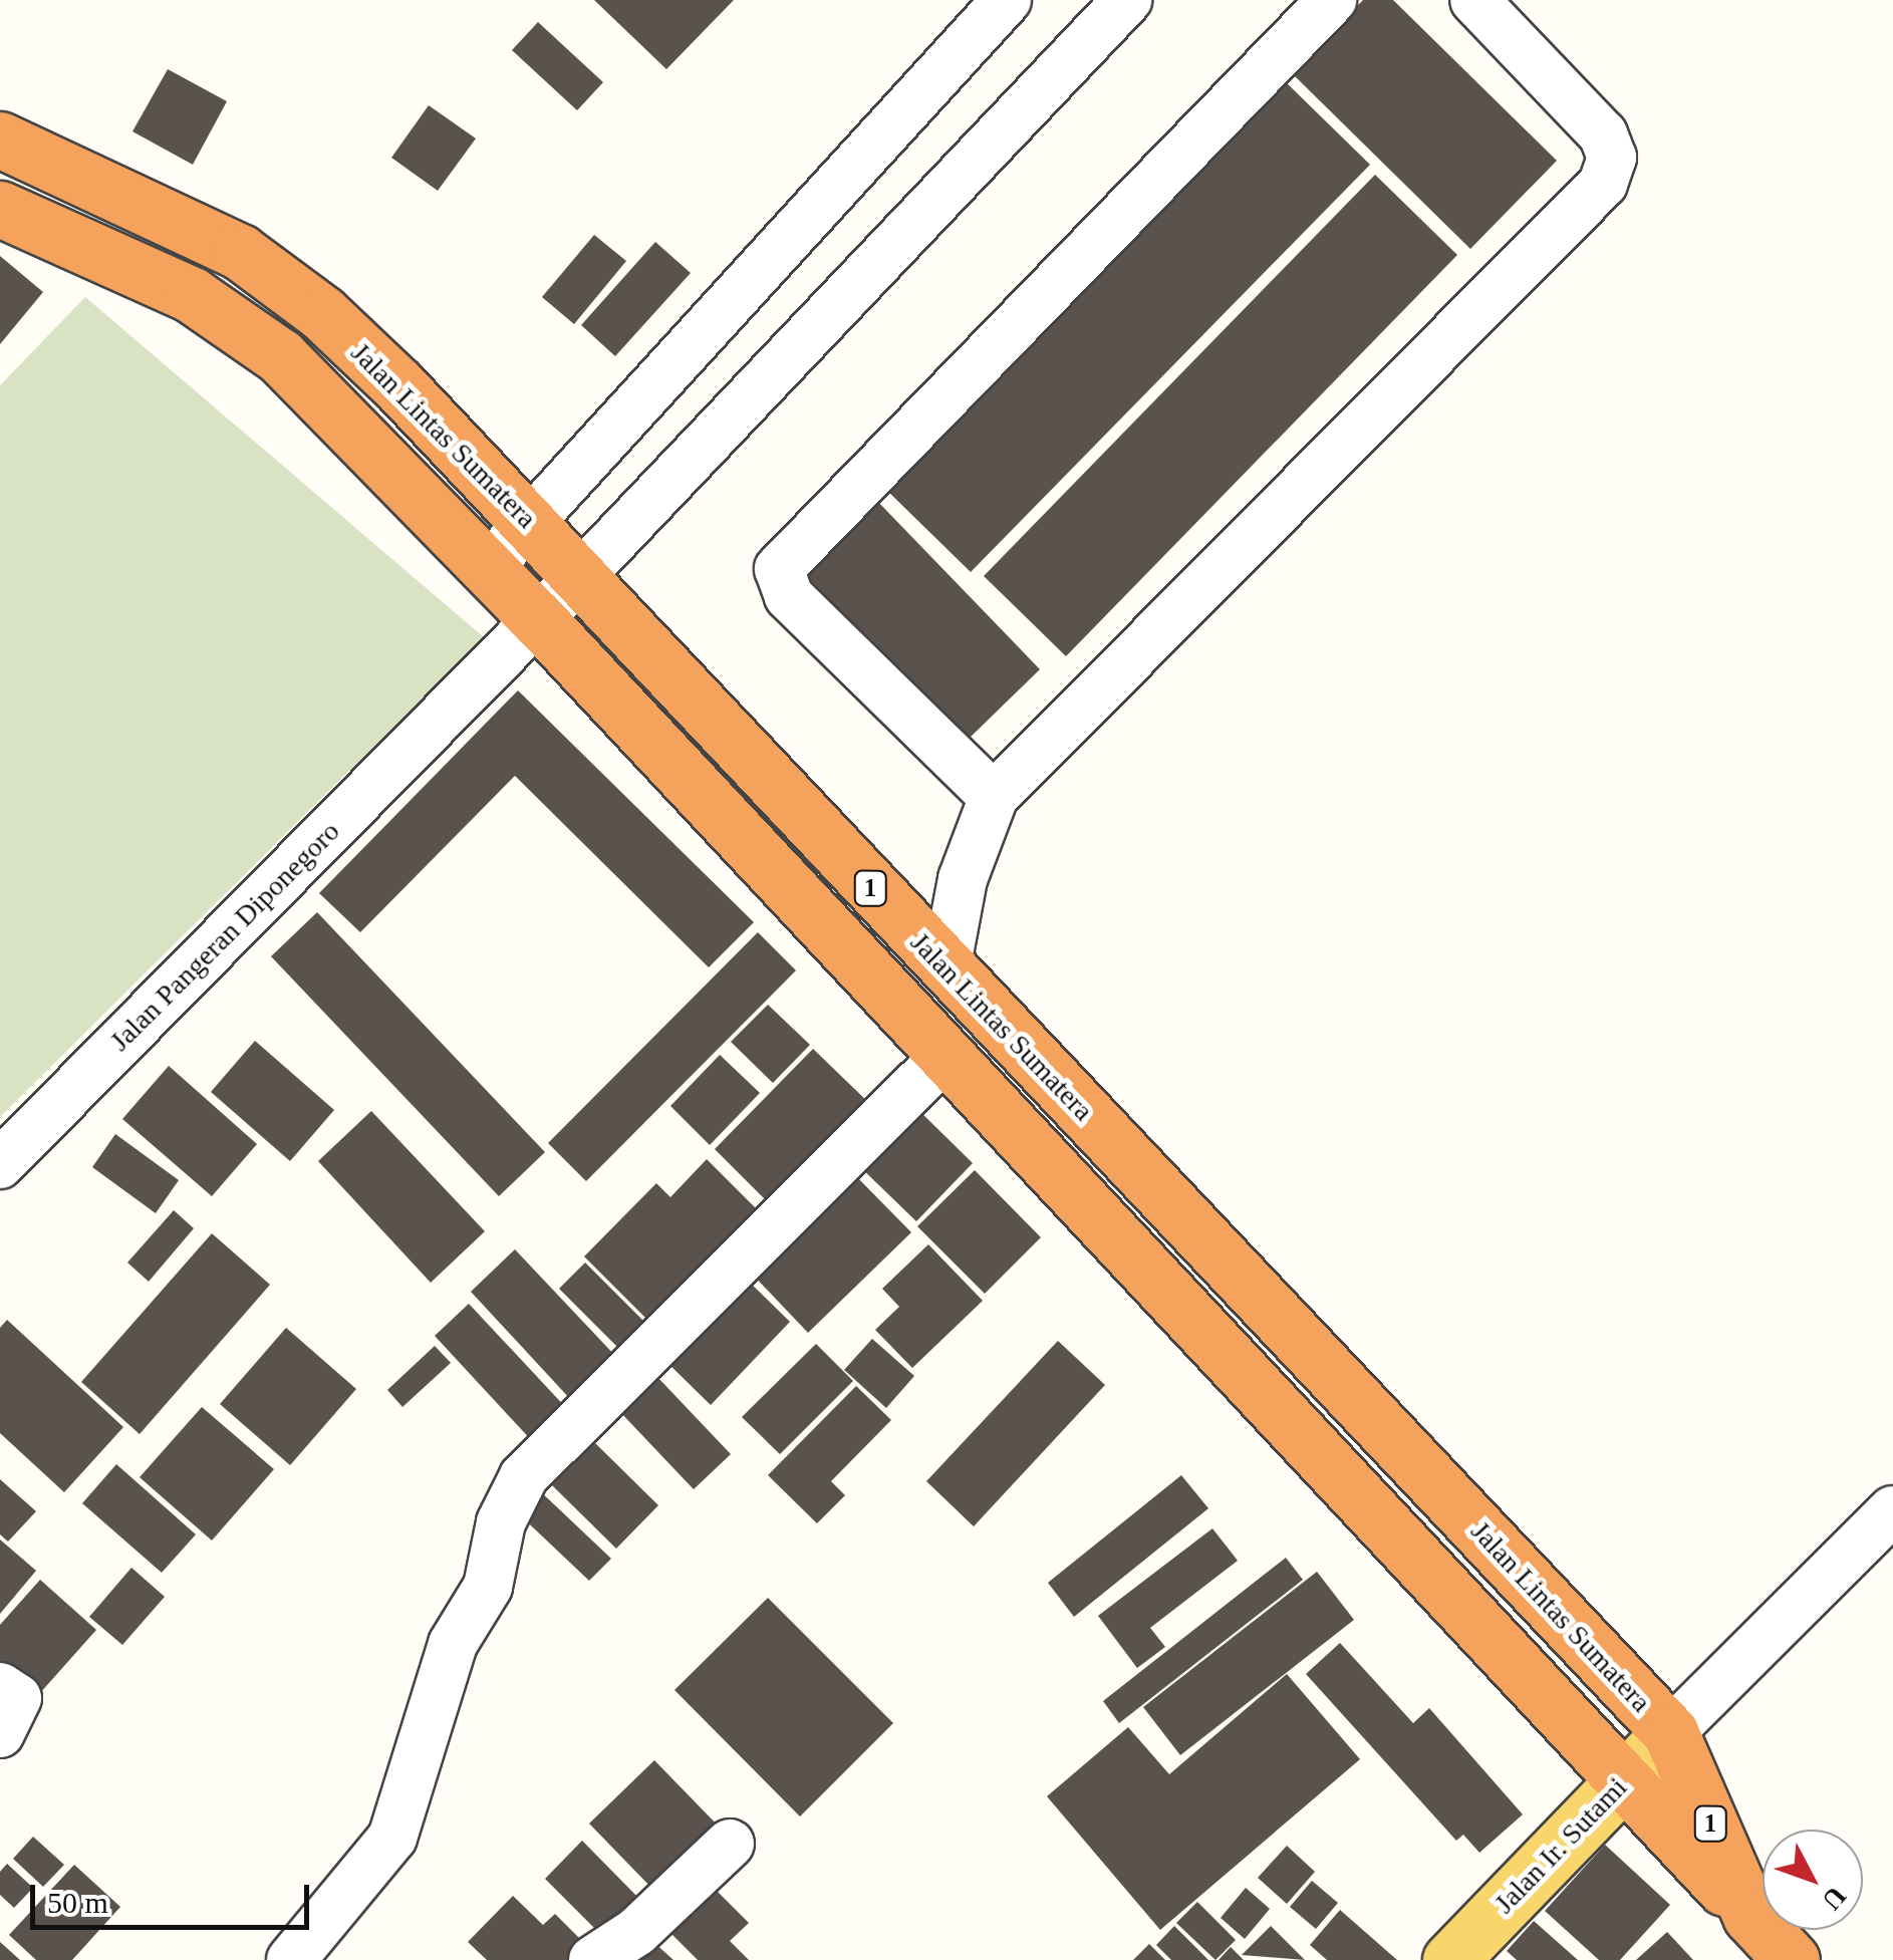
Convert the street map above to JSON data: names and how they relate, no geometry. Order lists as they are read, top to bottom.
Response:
{
  "streets": {
    "highway": ["Jalan Lintas Sumatera", "1"],
    "main road": ["Jalan Ir. Sutami"],
    "street": ["Jalan Pangeran Diponegoro"]
  },
  "crossings": [
    ["Jalan Lintas Sumatera", "Jalan Pangeran Diponegoro"],
    ["Jalan Lintas Sumatera", "Jalan Ir. Sutami"]
  ],
  "scale_bar": "50 m",
  "north": "bottom right"
}
